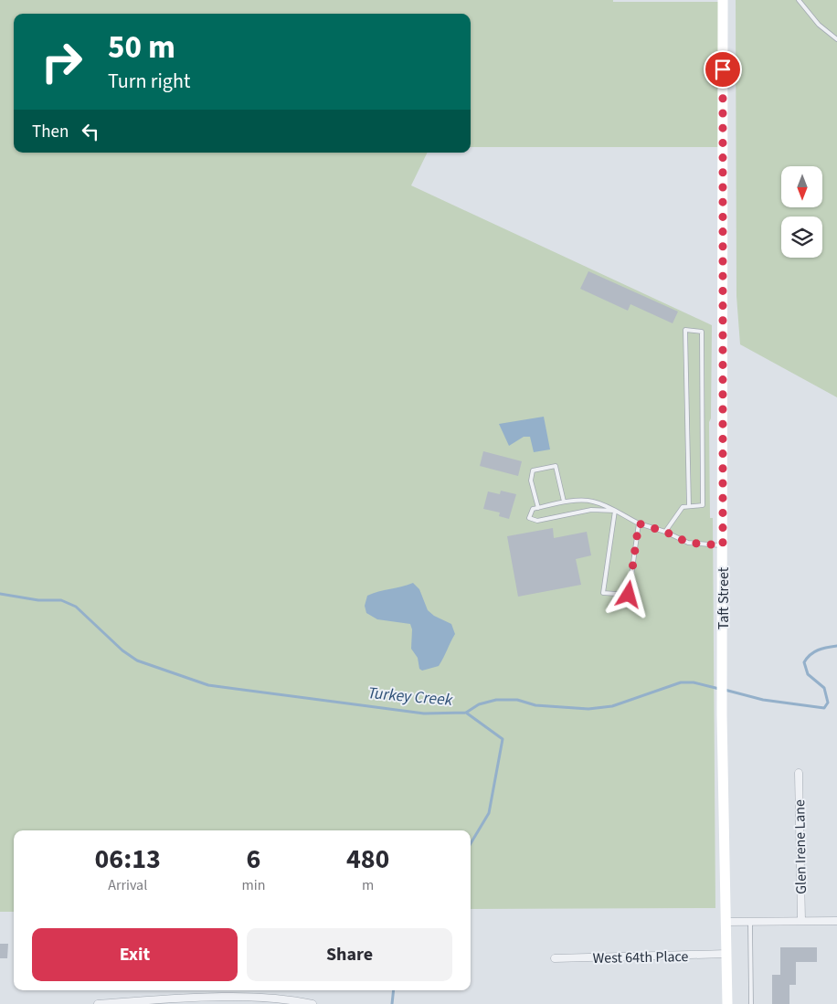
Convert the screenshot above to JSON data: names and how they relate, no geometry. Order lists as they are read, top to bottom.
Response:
{
  "streets": {
    "main road": ["Taft Street"],
    "street": ["Glen Irene Lane", "West 64th Place"]
  },
  "crossings": [
    ["Taft Street", "West 64th Place"]
  ],
  "water": ["Turkey Creek"],
  "north": "bottom",
  "page": {
    "turn": ["50 m", "Turn right"],
    "then": "Then",
    "eta": [
      "06:13",
      "Arrival",
      "6",
      "min",
      "480",
      "m"
    ],
    "buttons": ["Exit", "Share"]
  }
}
